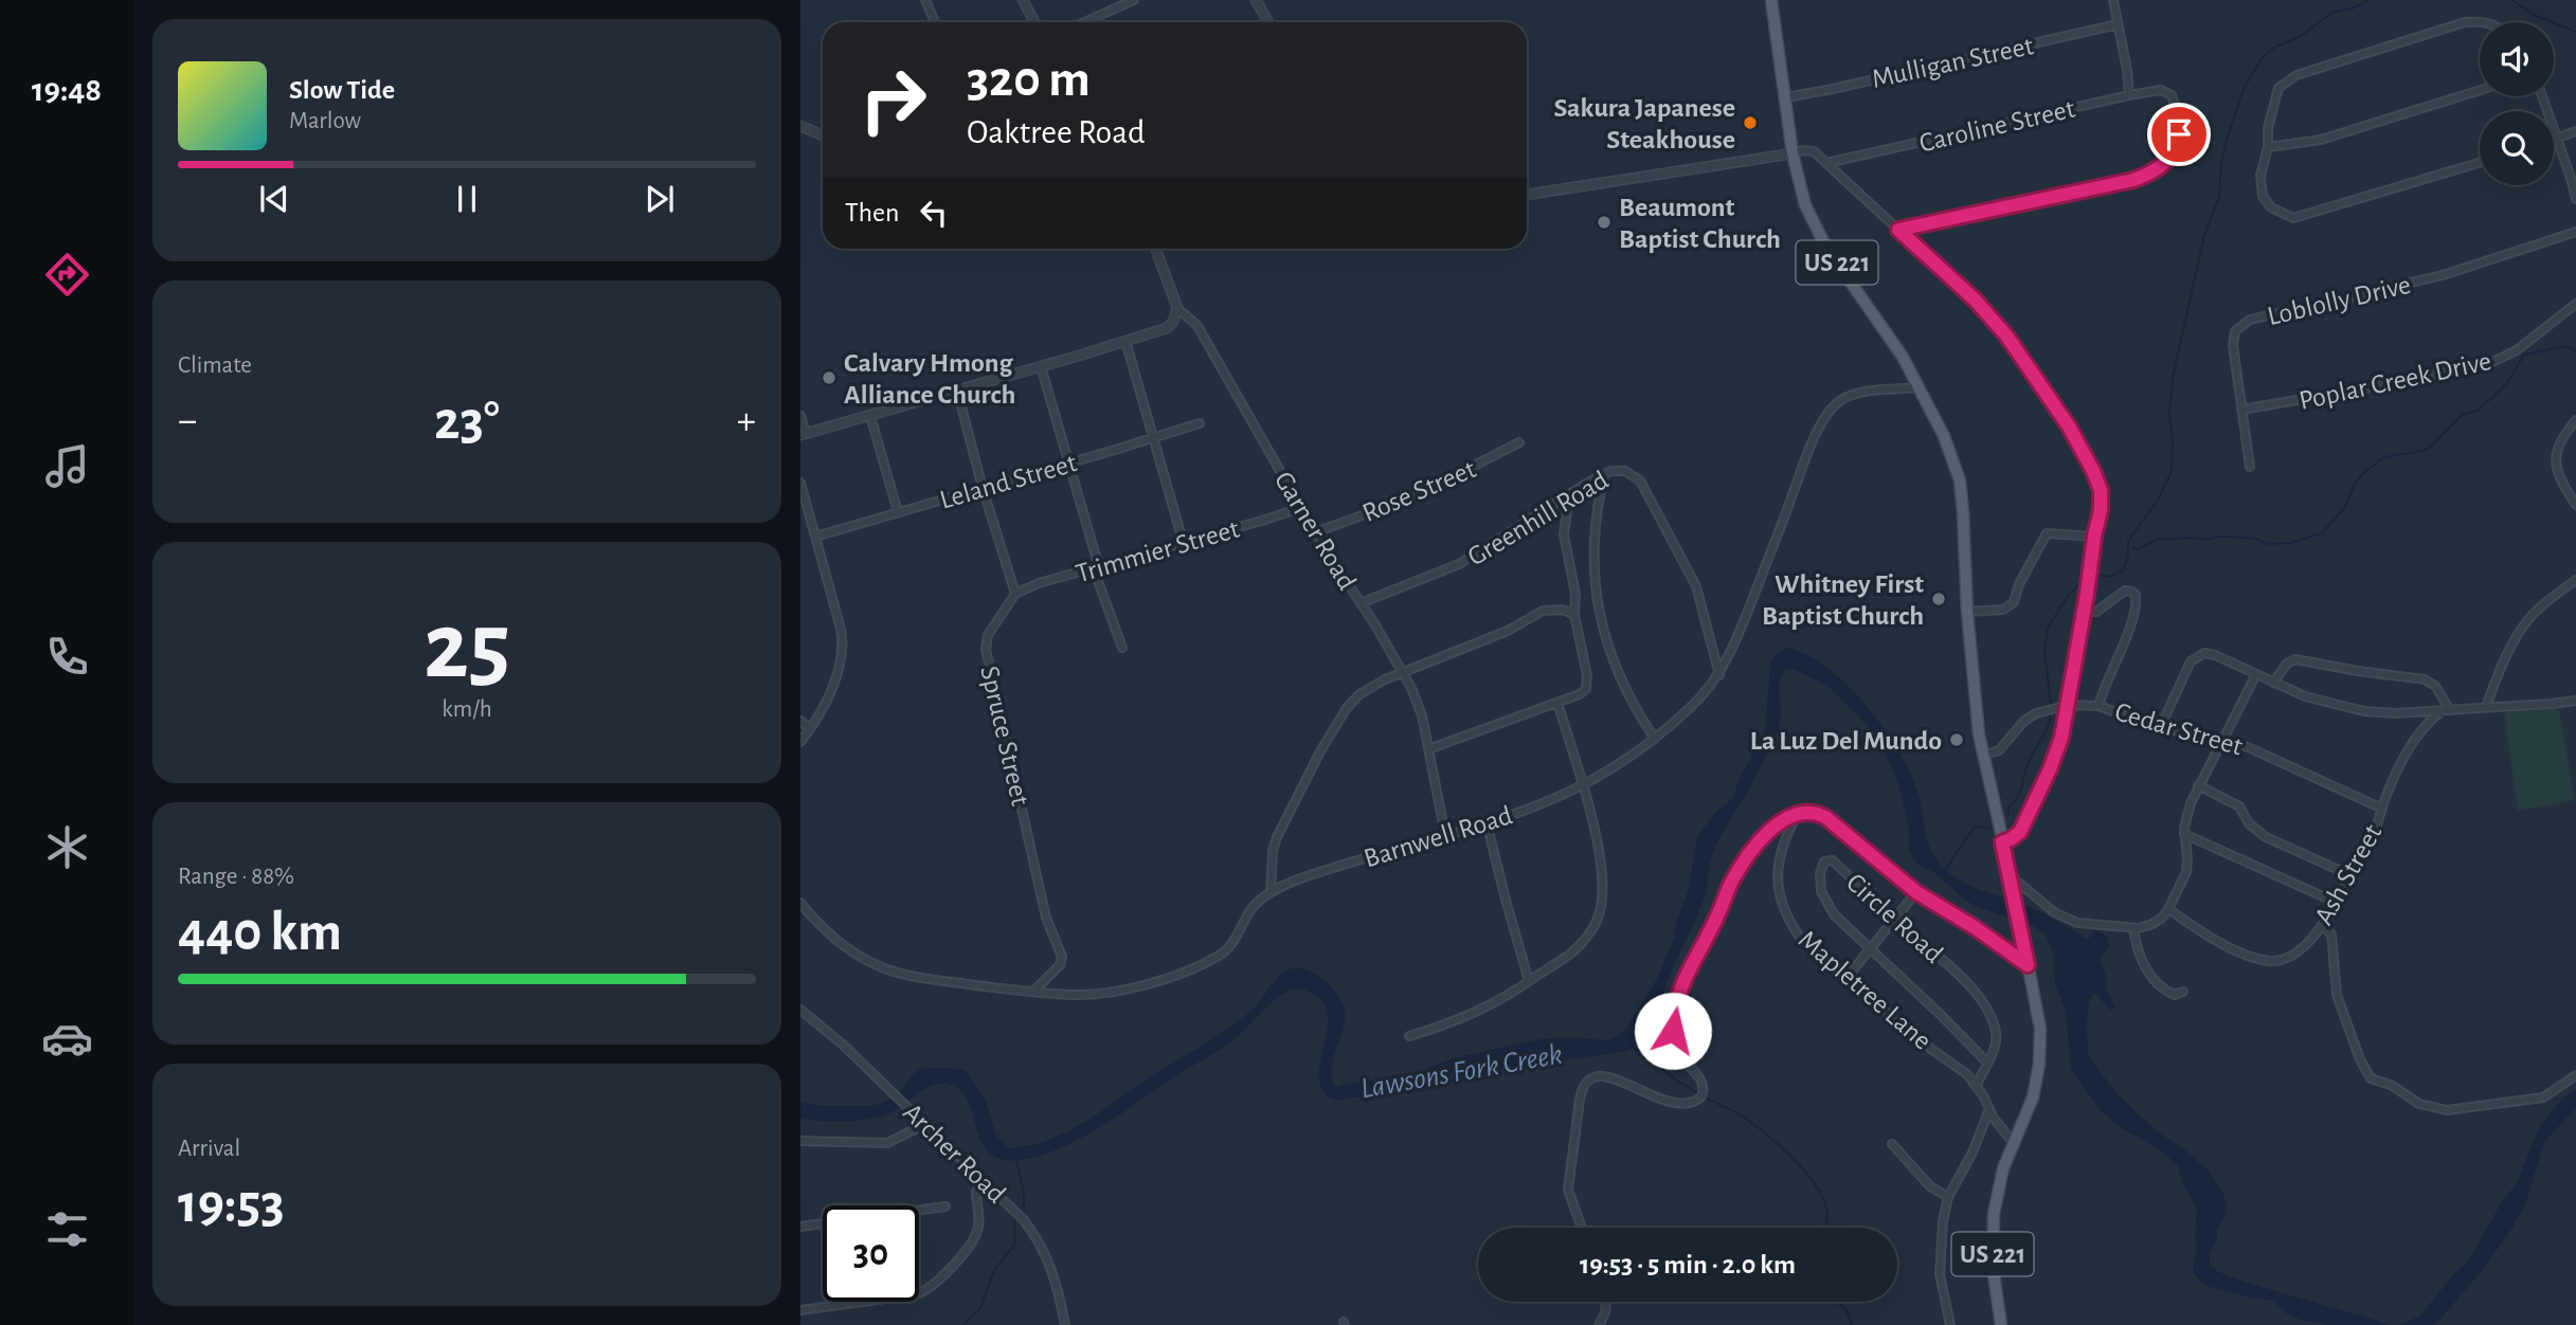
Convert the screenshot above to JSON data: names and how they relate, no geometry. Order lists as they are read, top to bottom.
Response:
{
  "streets": {
    "main road": ["US 221"],
    "street": [
      "Mulligan Street",
      "Caroline Street",
      "Loblolly Drive",
      "Poplar Creek Drive",
      "Leland Street",
      "Rose Street",
      "Greenhill Road",
      "Garner Road",
      "Trimmier Street",
      "Cedar Street",
      "Spruce Street",
      "Barnwell Road",
      "Ash Street",
      "Circle Road",
      "Mapletree Lane",
      "Archer Road"
    ]
  },
  "crossings": [
    ["Mulligan Street", "US 221"],
    ["US 221", "Cedar Street"],
    ["US 221", "Barnwell Road"],
    ["US 221", "Mapletree Lane"],
    ["Loblolly Drive", "Poplar Creek Drive"],
    ["Rose Street", "Garner Road"],
    ["Greenhill Road", "Garner Road"],
    ["Greenhill Road", "Barnwell Road"],
    ["Garner Road", "Trimmier Street"],
    ["Garner Road", "Barnwell Road"],
    ["Trimmier Street", "Spruce Street"],
    ["Cedar Street", "Ash Street"],
    ["Spruce Street", "Barnwell Road"],
    ["Circle Road", "Mapletree Lane"]
  ],
  "water": ["Lawsons Fork Creek"],
  "places": [
    "Sakura Japanese Steakhouse",
    "Beaumont Baptist Church",
    "Calvary Hmong Alliance Church",
    "Whitney First Baptist Church",
    "La Luz Del Mundo"
  ],
  "page": {
    "tabs": "19:48",
    "turn": ["320 m", "Oaktree Road"],
    "song": ["Slow Tide", "Marlow"],
    "then": "Then",
    "tile": [
      "Climate",
      ["25", "km/h"],
      ["Range · 88%", "440 km"],
      ["Arrival", "19:53"]
    ],
    "heat": ["−", "23°", "+"],
    "limit": "30",
    "trip": "19:53 · 5 min · 2.0 km"
  }
}
